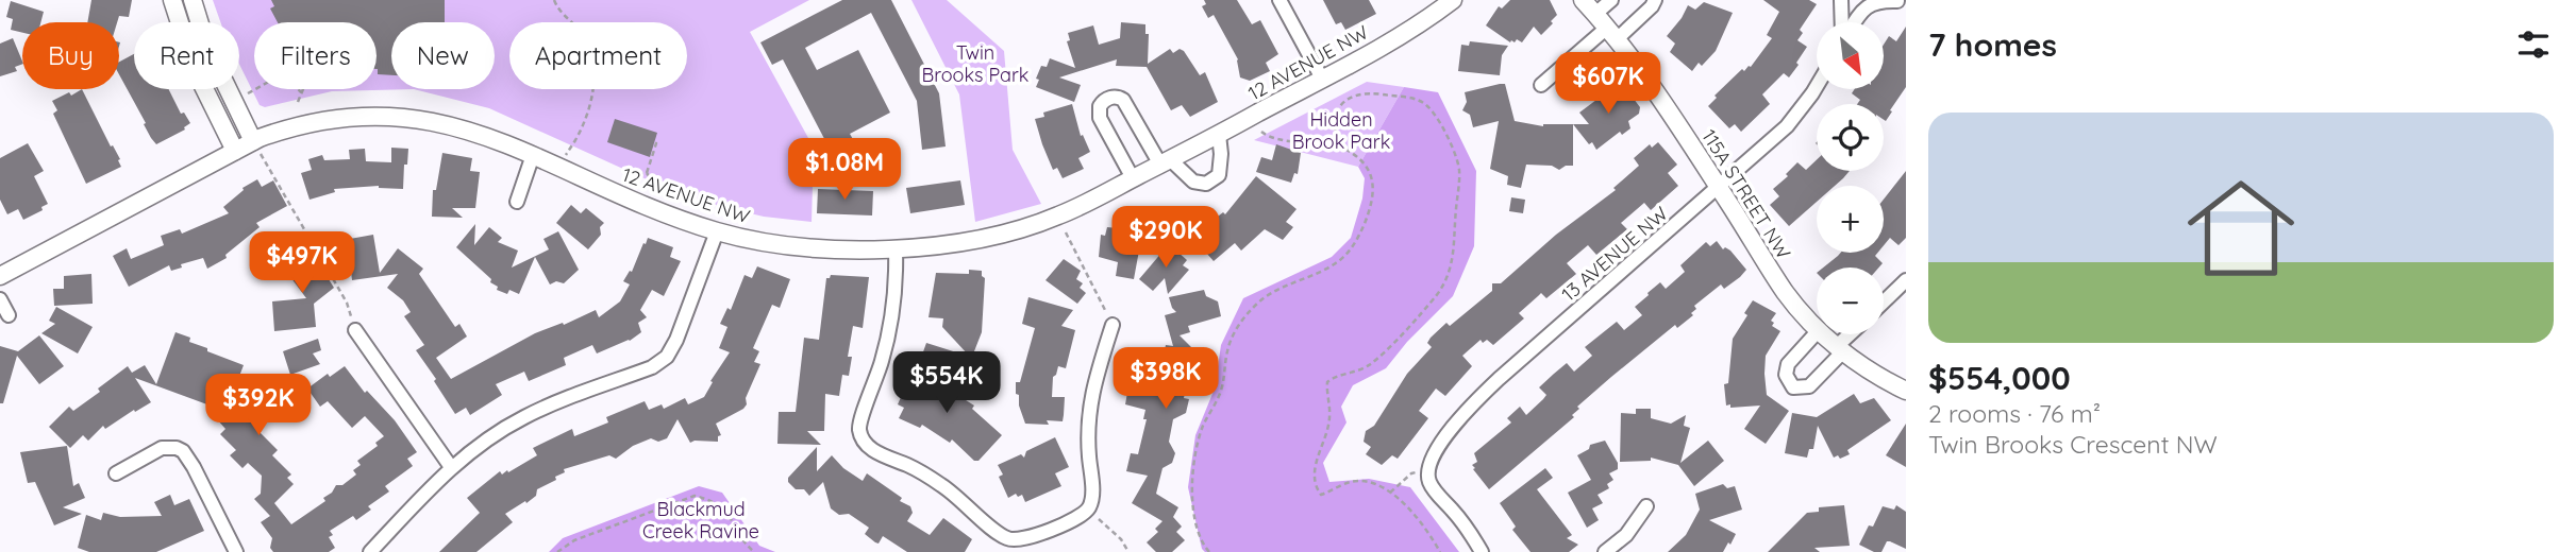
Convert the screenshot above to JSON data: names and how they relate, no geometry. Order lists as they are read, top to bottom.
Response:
{
  "streets": {
    "street": ["12 AVENUE NW", "115A STREET NW", "13 AVENUE NW"]
  },
  "crossings": [
    ["115A STREET NW", "13 AVENUE NW"]
  ],
  "parks": ["Twin Brooks Park", "Hidden Brook Park", "Blackmud Creek Ravine"],
  "north": "bottom right",
  "page": {
    "heading": "7 homes",
    "map_buttons": ["+", "−"],
    "chip": [
      "Buy",
      "Rent",
      "Filters",
      "New",
      "Apartment"
    ],
    "price": [
      "$607K",
      "$1.08M",
      "$290K",
      "$497K",
      "$398K",
      "$554K",
      "$392K"
    ],
    "list": [
      {
        "name": "$554,000",
        "note": "2 rooms · 76 m² · Twin Brooks Crescent NW"
      }
    ]
  }
}
